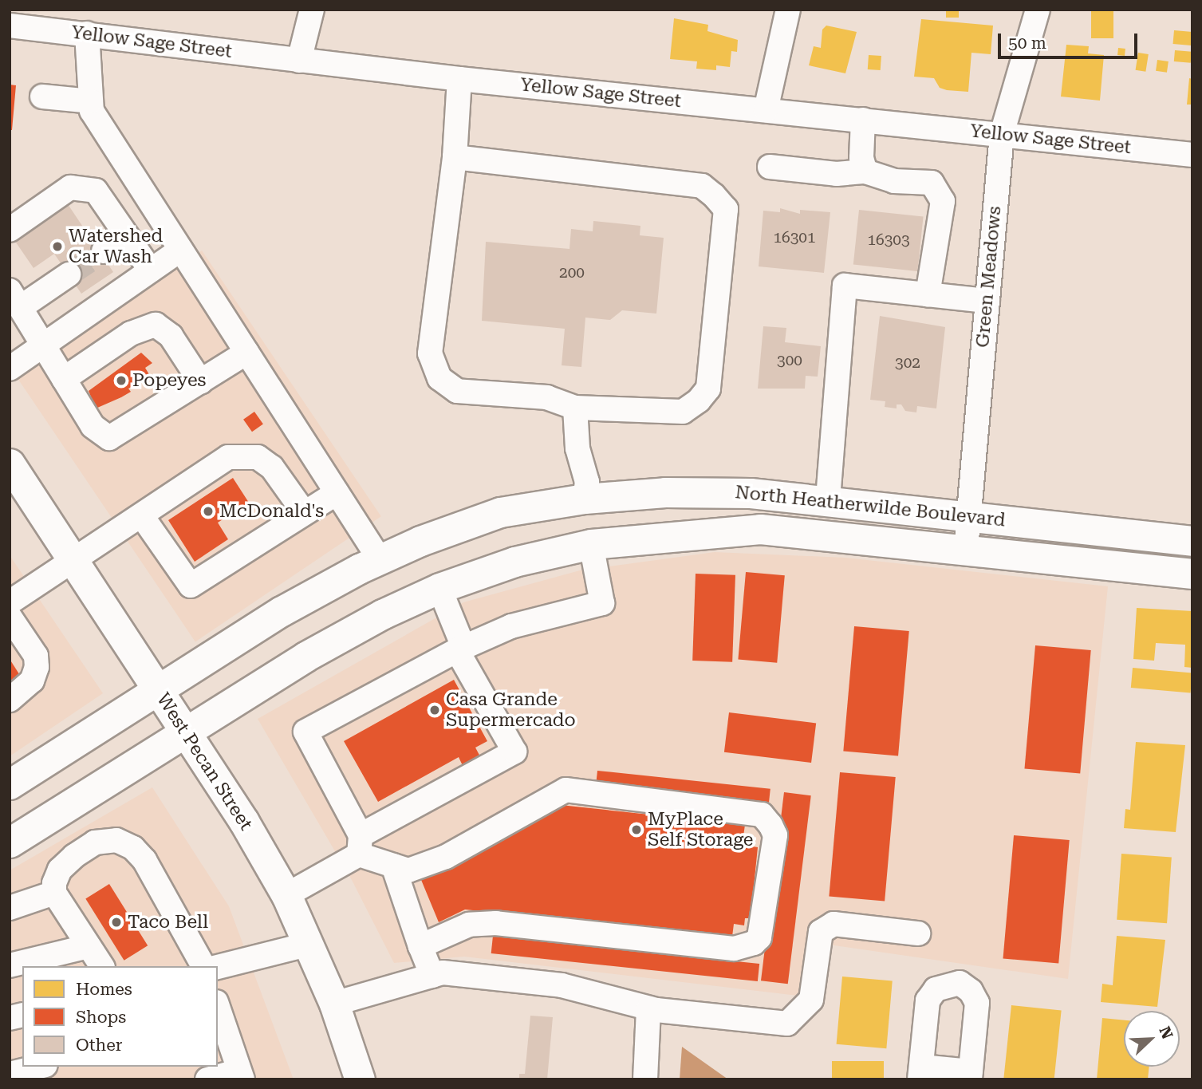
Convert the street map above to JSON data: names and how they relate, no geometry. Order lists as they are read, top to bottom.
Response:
{
  "streets": {
    "main road": ["North Heatherwilde Boulevard", "West Pecan Street"],
    "street": ["Yellow Sage Street", "Green Meadows"]
  },
  "crossings": [
    ["Yellow Sage Street", "Green Meadows"],
    ["Green Meadows", "North Heatherwilde Boulevard"],
    ["North Heatherwilde Boulevard", "West Pecan Street"]
  ],
  "places": [
    "Watershed Car Wash",
    "Popeyes",
    "McDonald's",
    "Casa Grande Supermercado",
    "MyPlace Self Storage",
    "Taco Bell"
  ],
  "house_numbers": [
    "16301",
    "16303",
    "200",
    "300",
    "302"
  ],
  "legend": ["Homes", "Shops", "Other"],
  "scale_bar": "50 m",
  "north": "top right"
}
